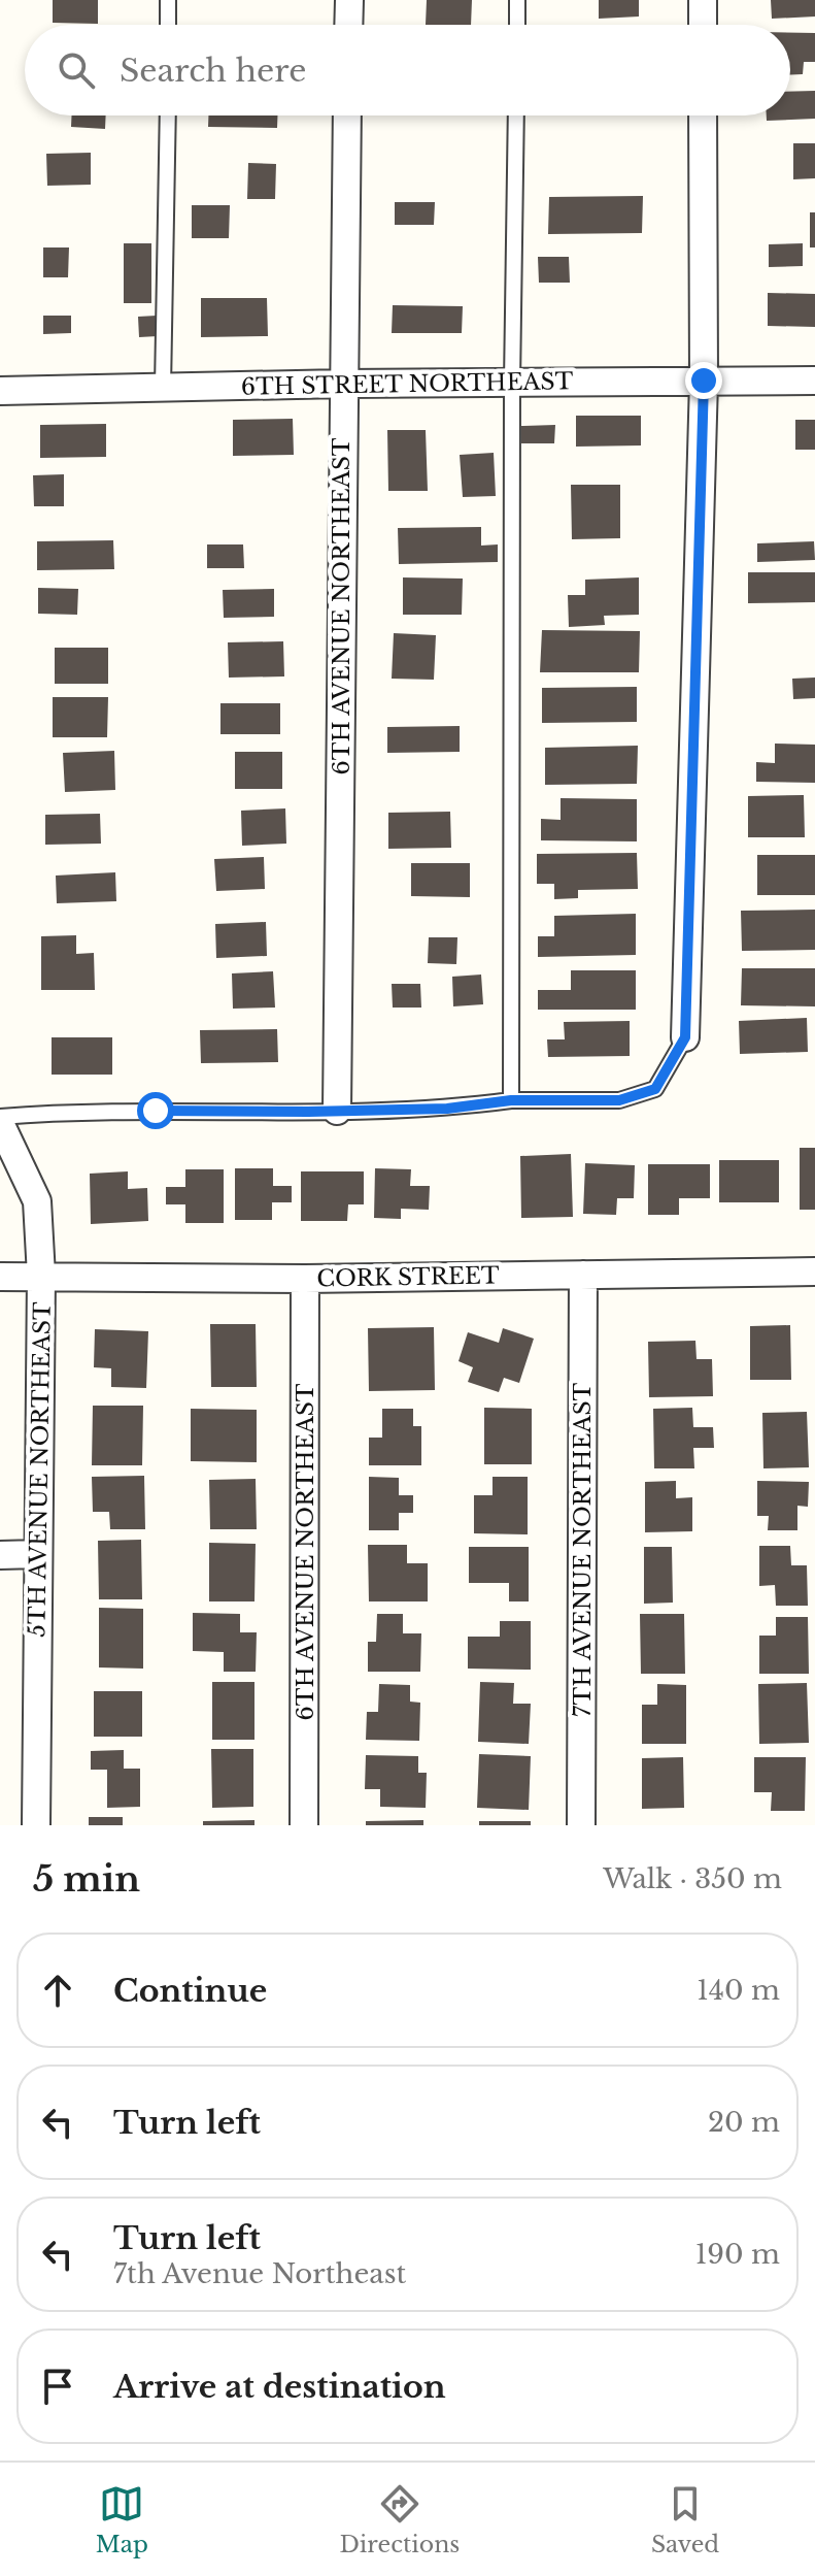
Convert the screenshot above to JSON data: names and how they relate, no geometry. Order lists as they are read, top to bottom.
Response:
{
  "streets": {
    "street": [
      "6TH STREET NORTHEAST",
      "6TH AVENUE NORTHEAST",
      "CORK STREET",
      "5TH AVENUE NORTHEAST",
      "7TH AVENUE NORTHEAST"
    ]
  },
  "crossings": [
    ["6TH STREET NORTHEAST", "6TH AVENUE NORTHEAST"],
    ["6TH AVENUE NORTHEAST", "CORK STREET"],
    ["CORK STREET", "5TH AVENUE NORTHEAST"],
    ["CORK STREET", "7TH AVENUE NORTHEAST"]
  ],
  "page": {
    "search": "Search here",
    "heading": ["5 min", "Walk · 350 m"],
    "list": [
      ["Continue", "140 m"],
      ["Turn left", "20 m"],
      ["Turn left", "7th Avenue Northeast", "190 m"],
      "Arrive at destination"
    ],
    "nav": ["Map", "Directions", "Saved"]
  }
}
